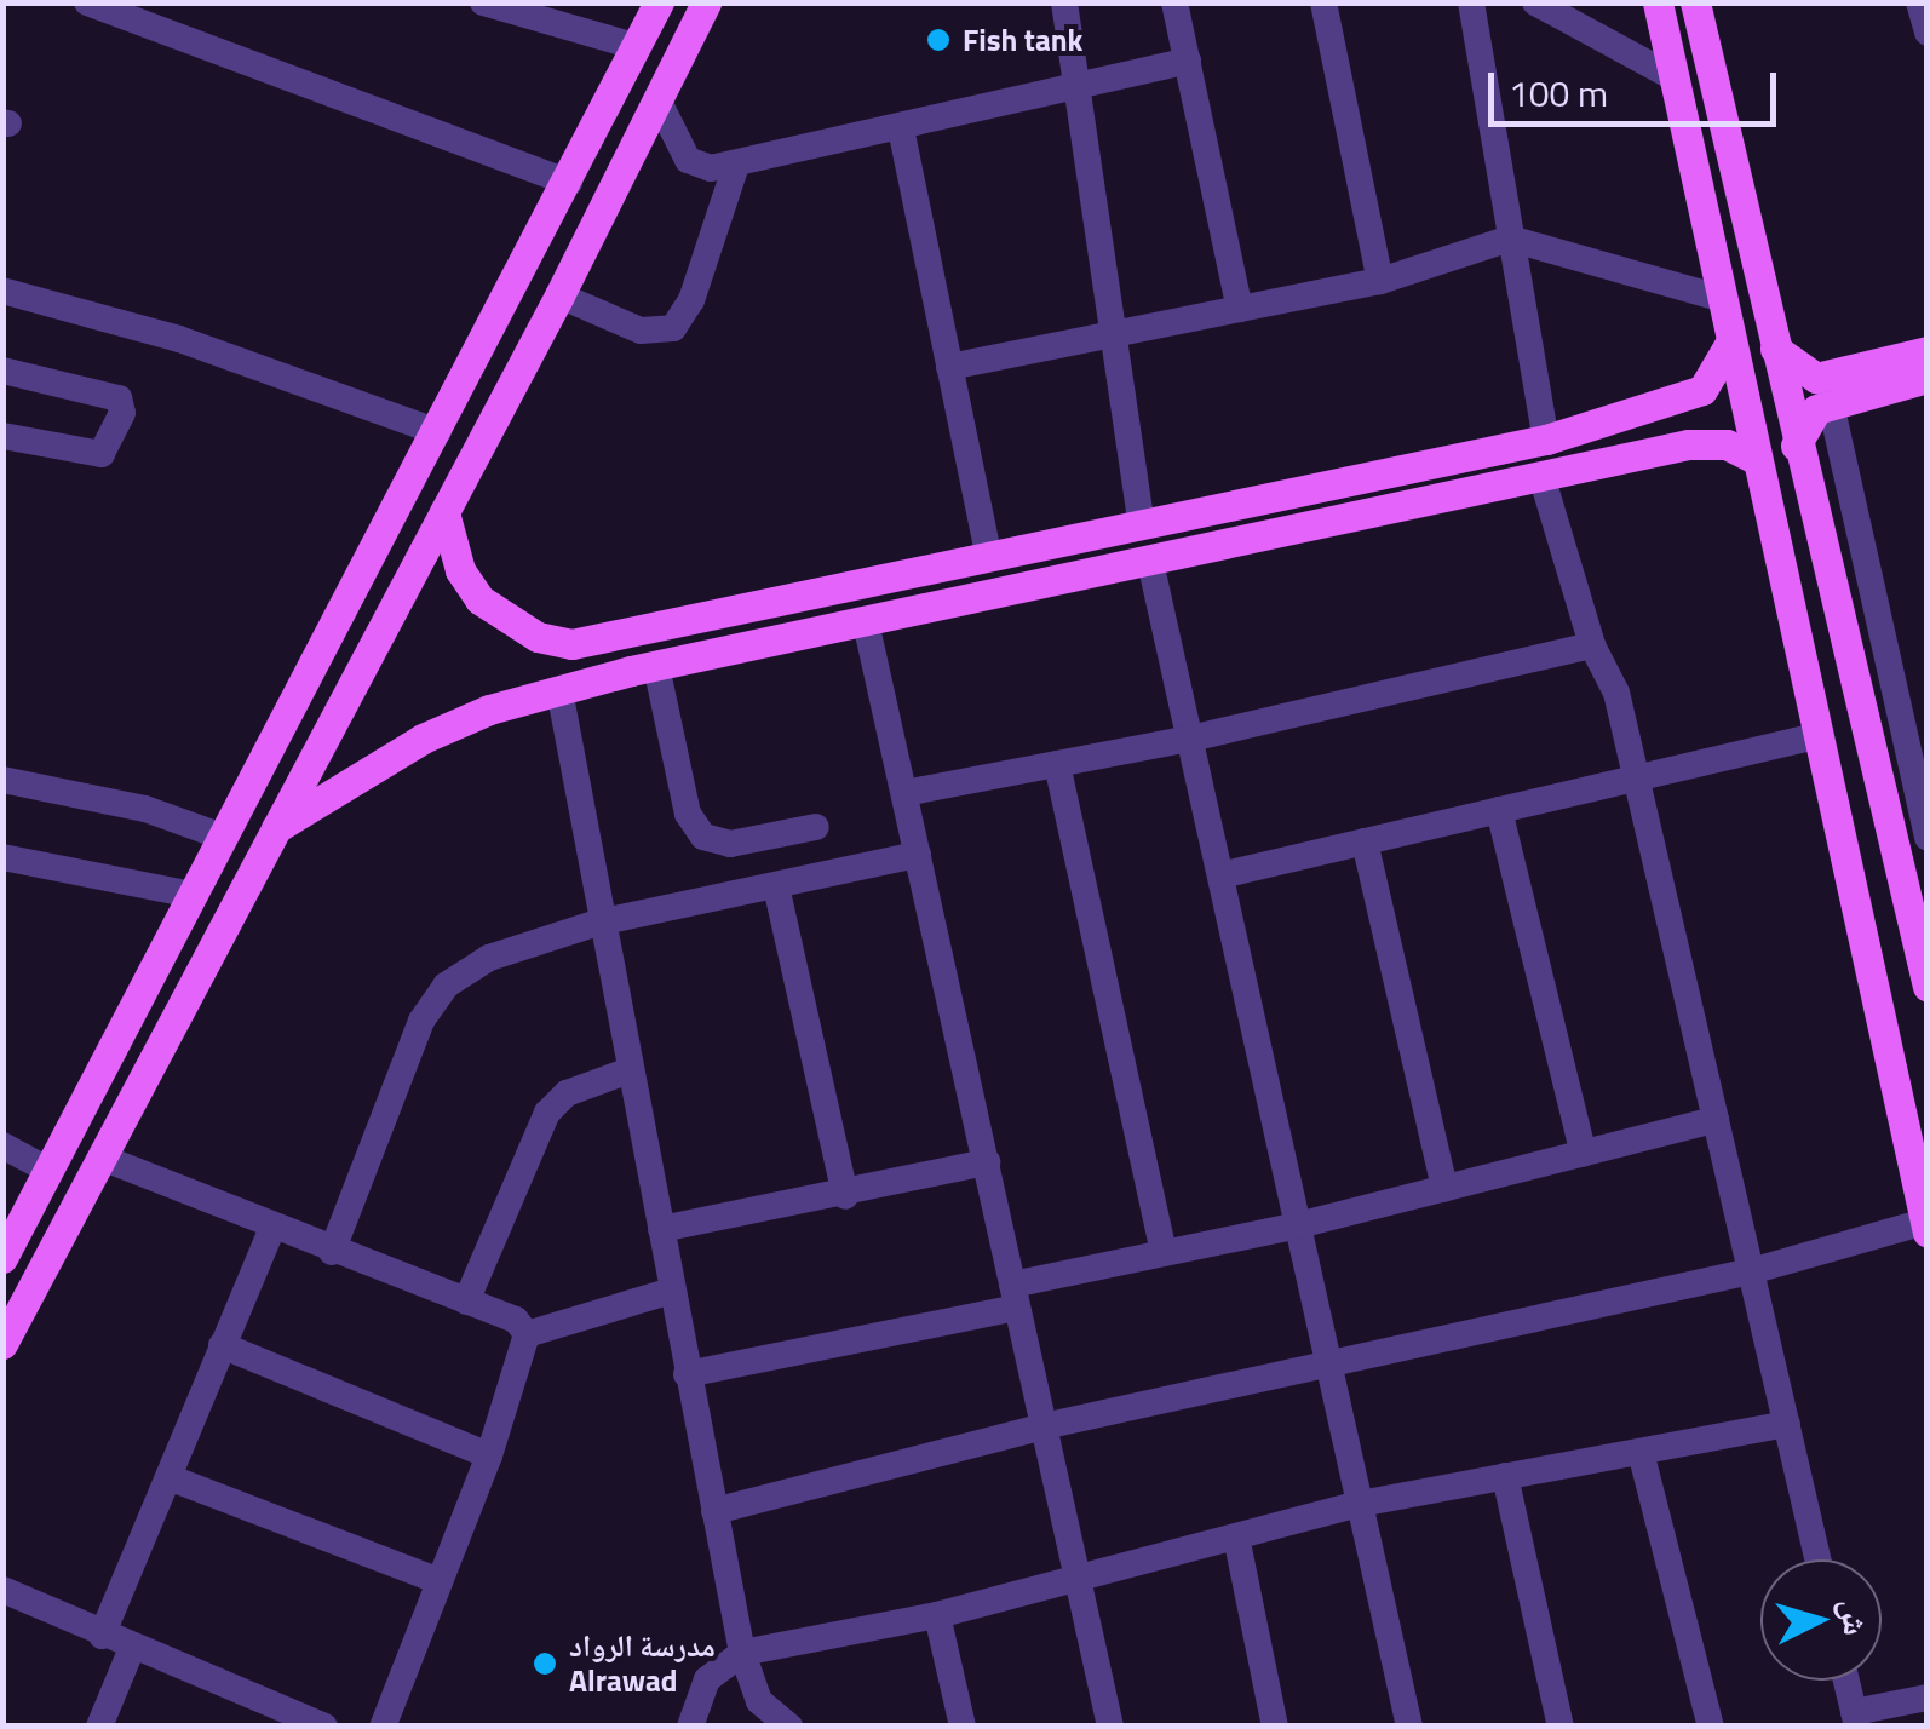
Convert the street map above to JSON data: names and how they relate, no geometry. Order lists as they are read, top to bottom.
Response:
{
  "places": ["Fish tank", "مدرسة الرواد Alrawad"],
  "scale_bar": "100 m",
  "north": "right"
}
